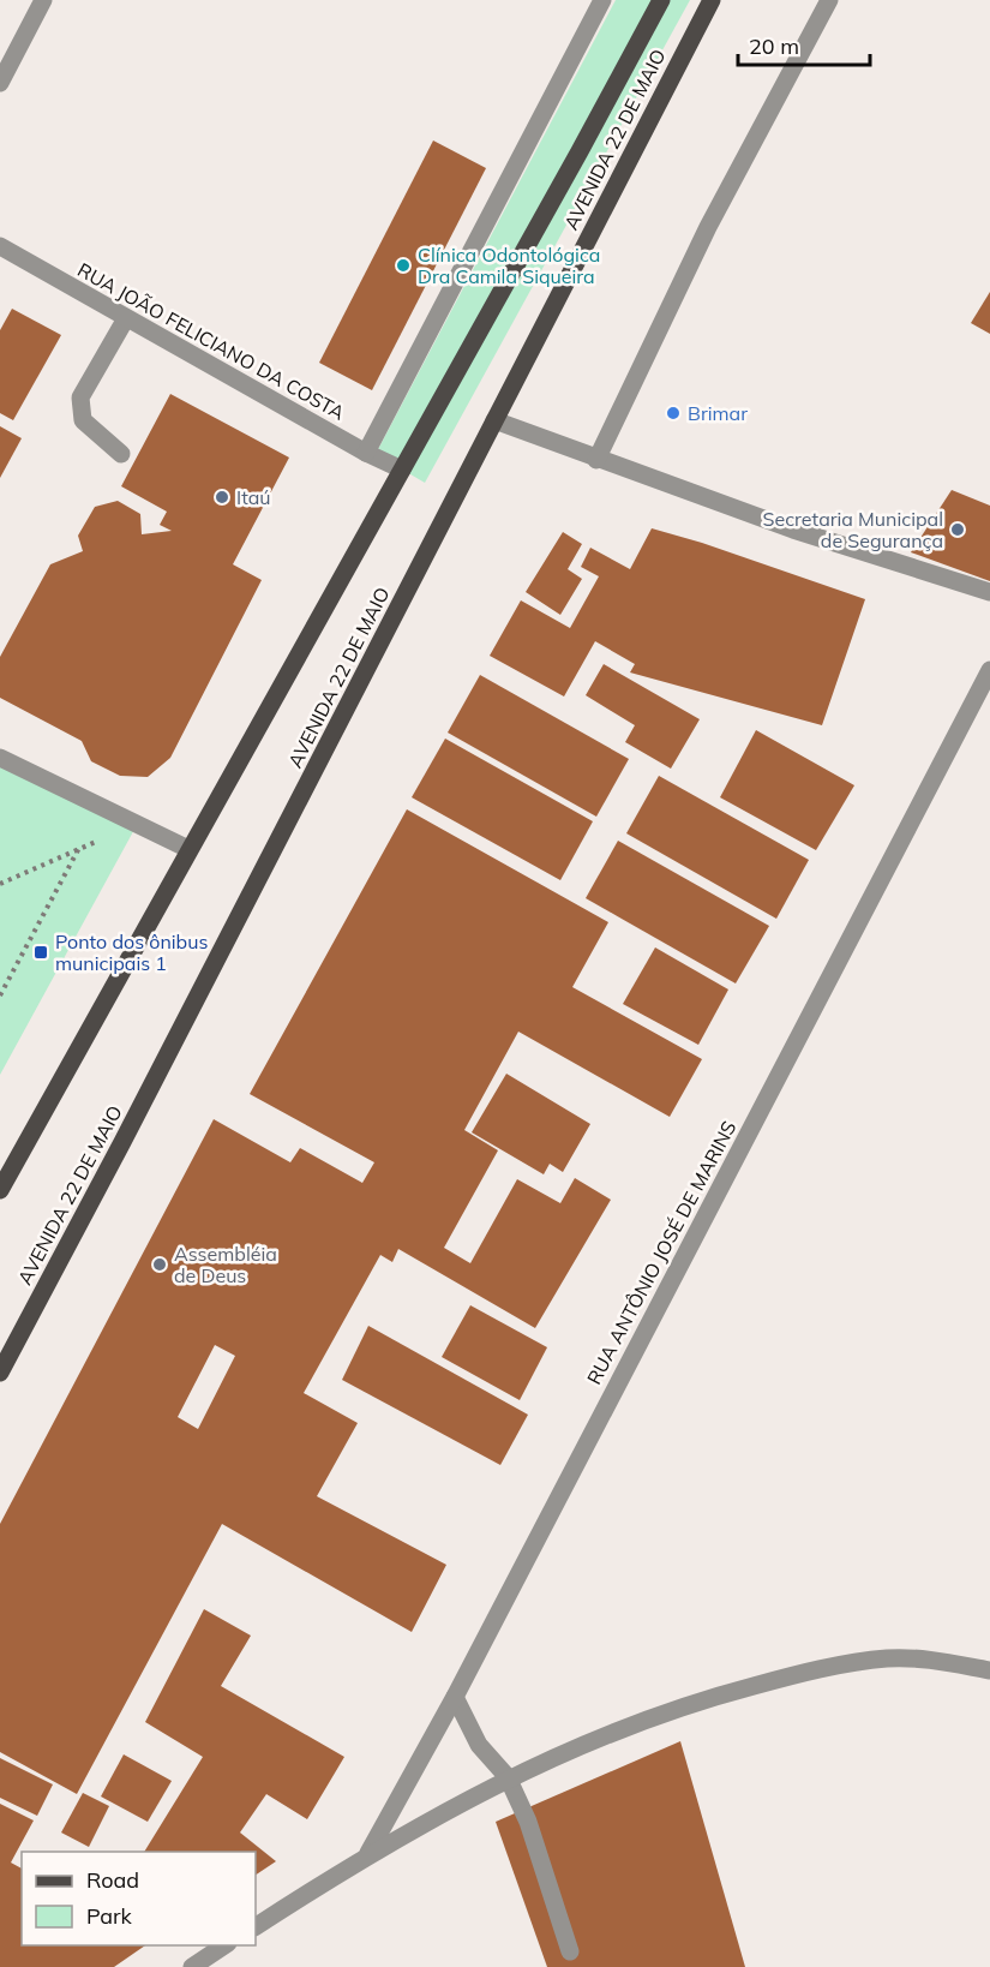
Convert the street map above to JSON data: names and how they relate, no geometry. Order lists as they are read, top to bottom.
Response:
{
  "streets": {
    "main road": ["AVENIDA 22 DE MAIO"],
    "street": ["RUA JOÃO FELICIANO DA COSTA", "RUA ANTÔNIO JOSÉ DE MARINS"]
  },
  "crossings": [
    ["AVENIDA 22 DE MAIO", "RUA JOÃO FELICIANO DA COSTA"]
  ],
  "places": {
    "other": [
      "Clínica Odontológica Dra Camila Siqueira",
      "Brimar",
      "Itaú",
      "Secretaria Municipal de Segurança",
      "Assembléia de Deus"
    ],
    "transit": ["Ponto dos ônibus municipais 1"]
  },
  "legend": ["Road", "Park"],
  "scale_bar": "20 m"
}
